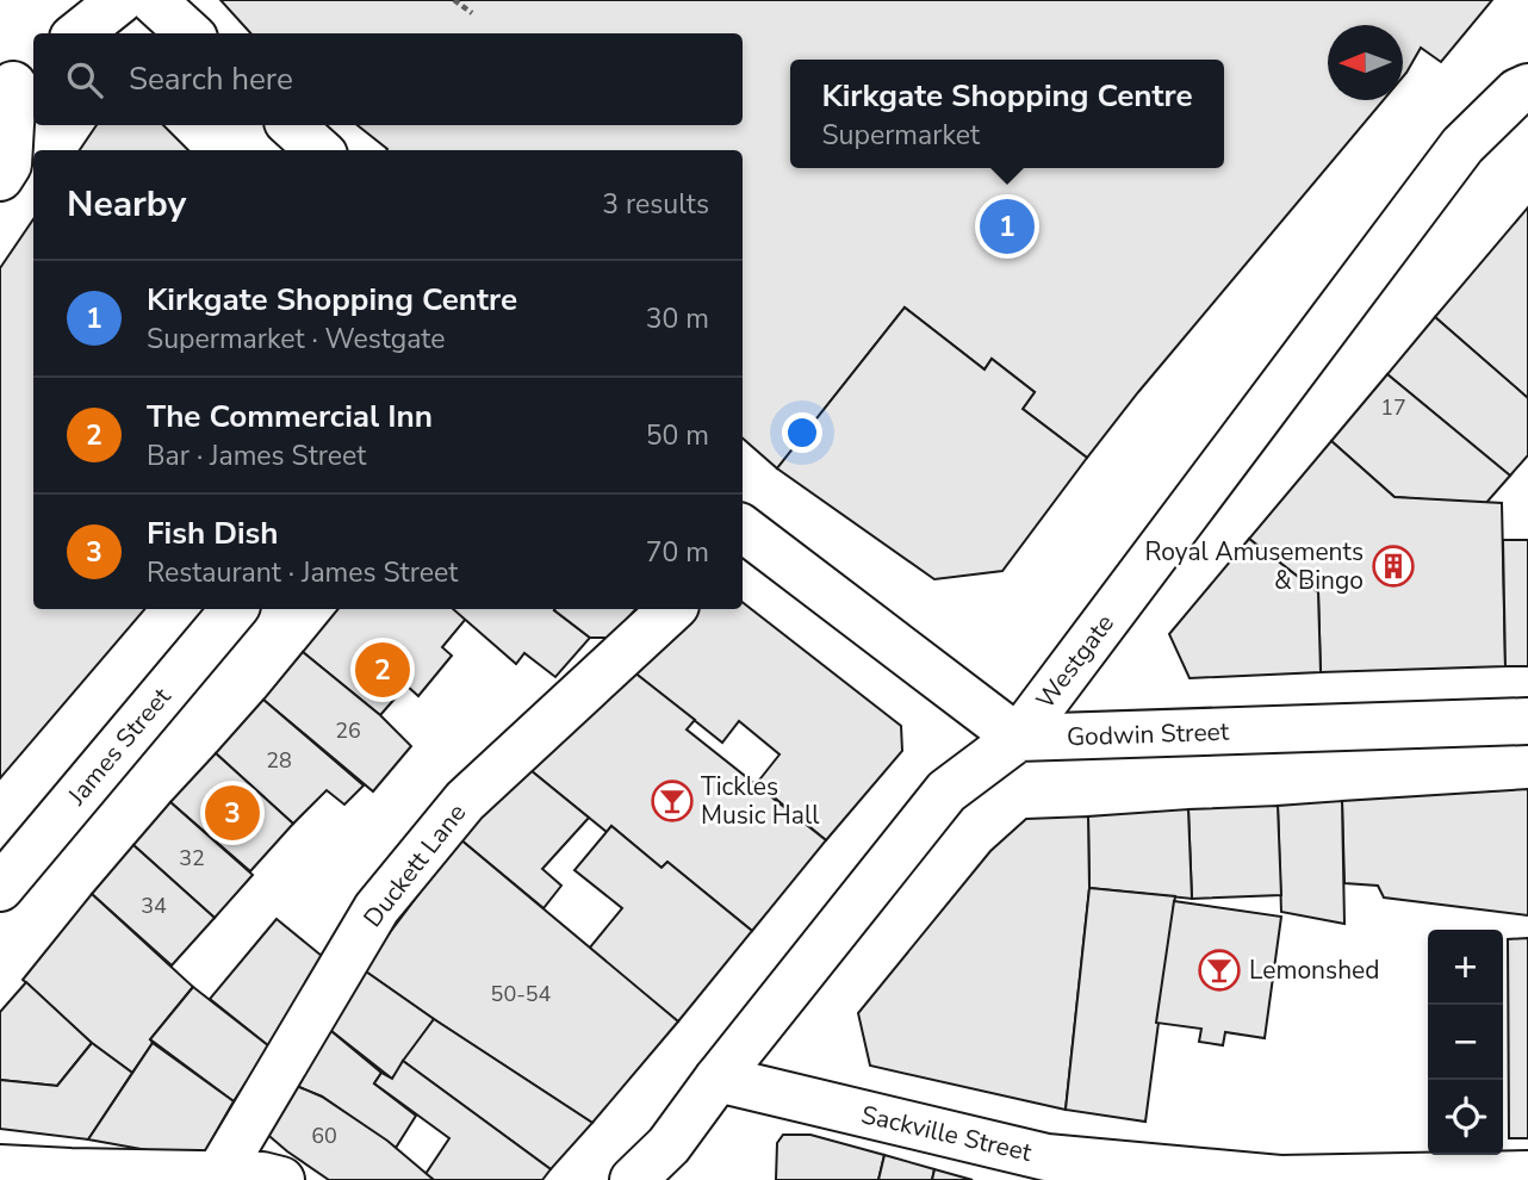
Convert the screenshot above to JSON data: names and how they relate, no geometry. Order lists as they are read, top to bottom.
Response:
{
  "streets": {
    "street": [
      "Westgate",
      "Godwin Street",
      "James Street",
      "Duckett Lane",
      "Sackville Street"
    ]
  },
  "crossings": [
    ["Westgate", "Godwin Street"],
    ["Westgate", "Sackville Street"]
  ],
  "places": {
    "building": ["Royal Amusements & Bingo"],
    "bar": ["Tickles Music Hall", "Lemonshed"]
  },
  "house_numbers": [
    "17",
    "26",
    "28",
    "32",
    "34",
    "50-54",
    "60"
  ],
  "north": "left",
  "page": {
    "search": "Search here",
    "popup": ["Kirkgate Shopping Centre", "Supermarket"],
    "heading": ["Nearby", "3 results"],
    "pins": ["1", "2", "3"],
    "list": [
      {
        "mark": "1",
        "name": "Kirkgate Shopping Centre",
        "note": "Supermarket · Westgate",
        "value": "30 m"
      },
      {
        "mark": "2",
        "name": "The Commercial Inn",
        "note": "Bar · James Street",
        "value": "50 m"
      },
      {
        "mark": "3",
        "name": "Fish Dish",
        "note": "Restaurant · James Street",
        "value": "70 m"
      }
    ],
    "map_buttons": ["+", "−"]
  }
}
